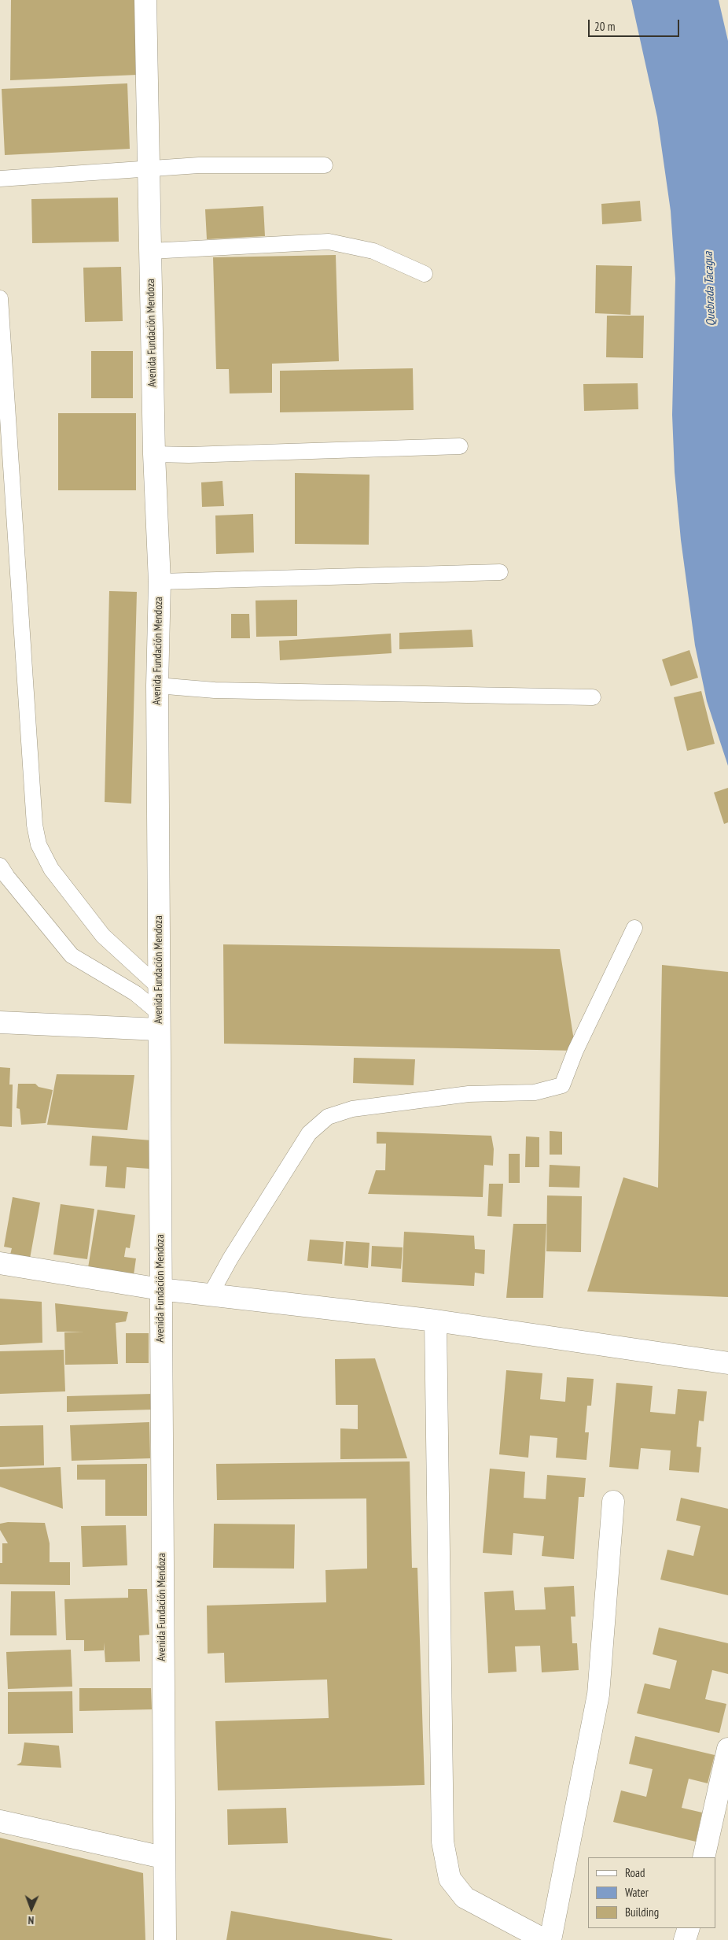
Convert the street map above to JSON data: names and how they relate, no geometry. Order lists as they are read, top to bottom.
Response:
{
  "streets": {
    "street": ["Avenida Fundación Mendoza"]
  },
  "water": ["Quebrada Tacagua"],
  "legend": ["Road", "Water", "Building"],
  "scale_bar": "20 m",
  "north": "bottom"
}
